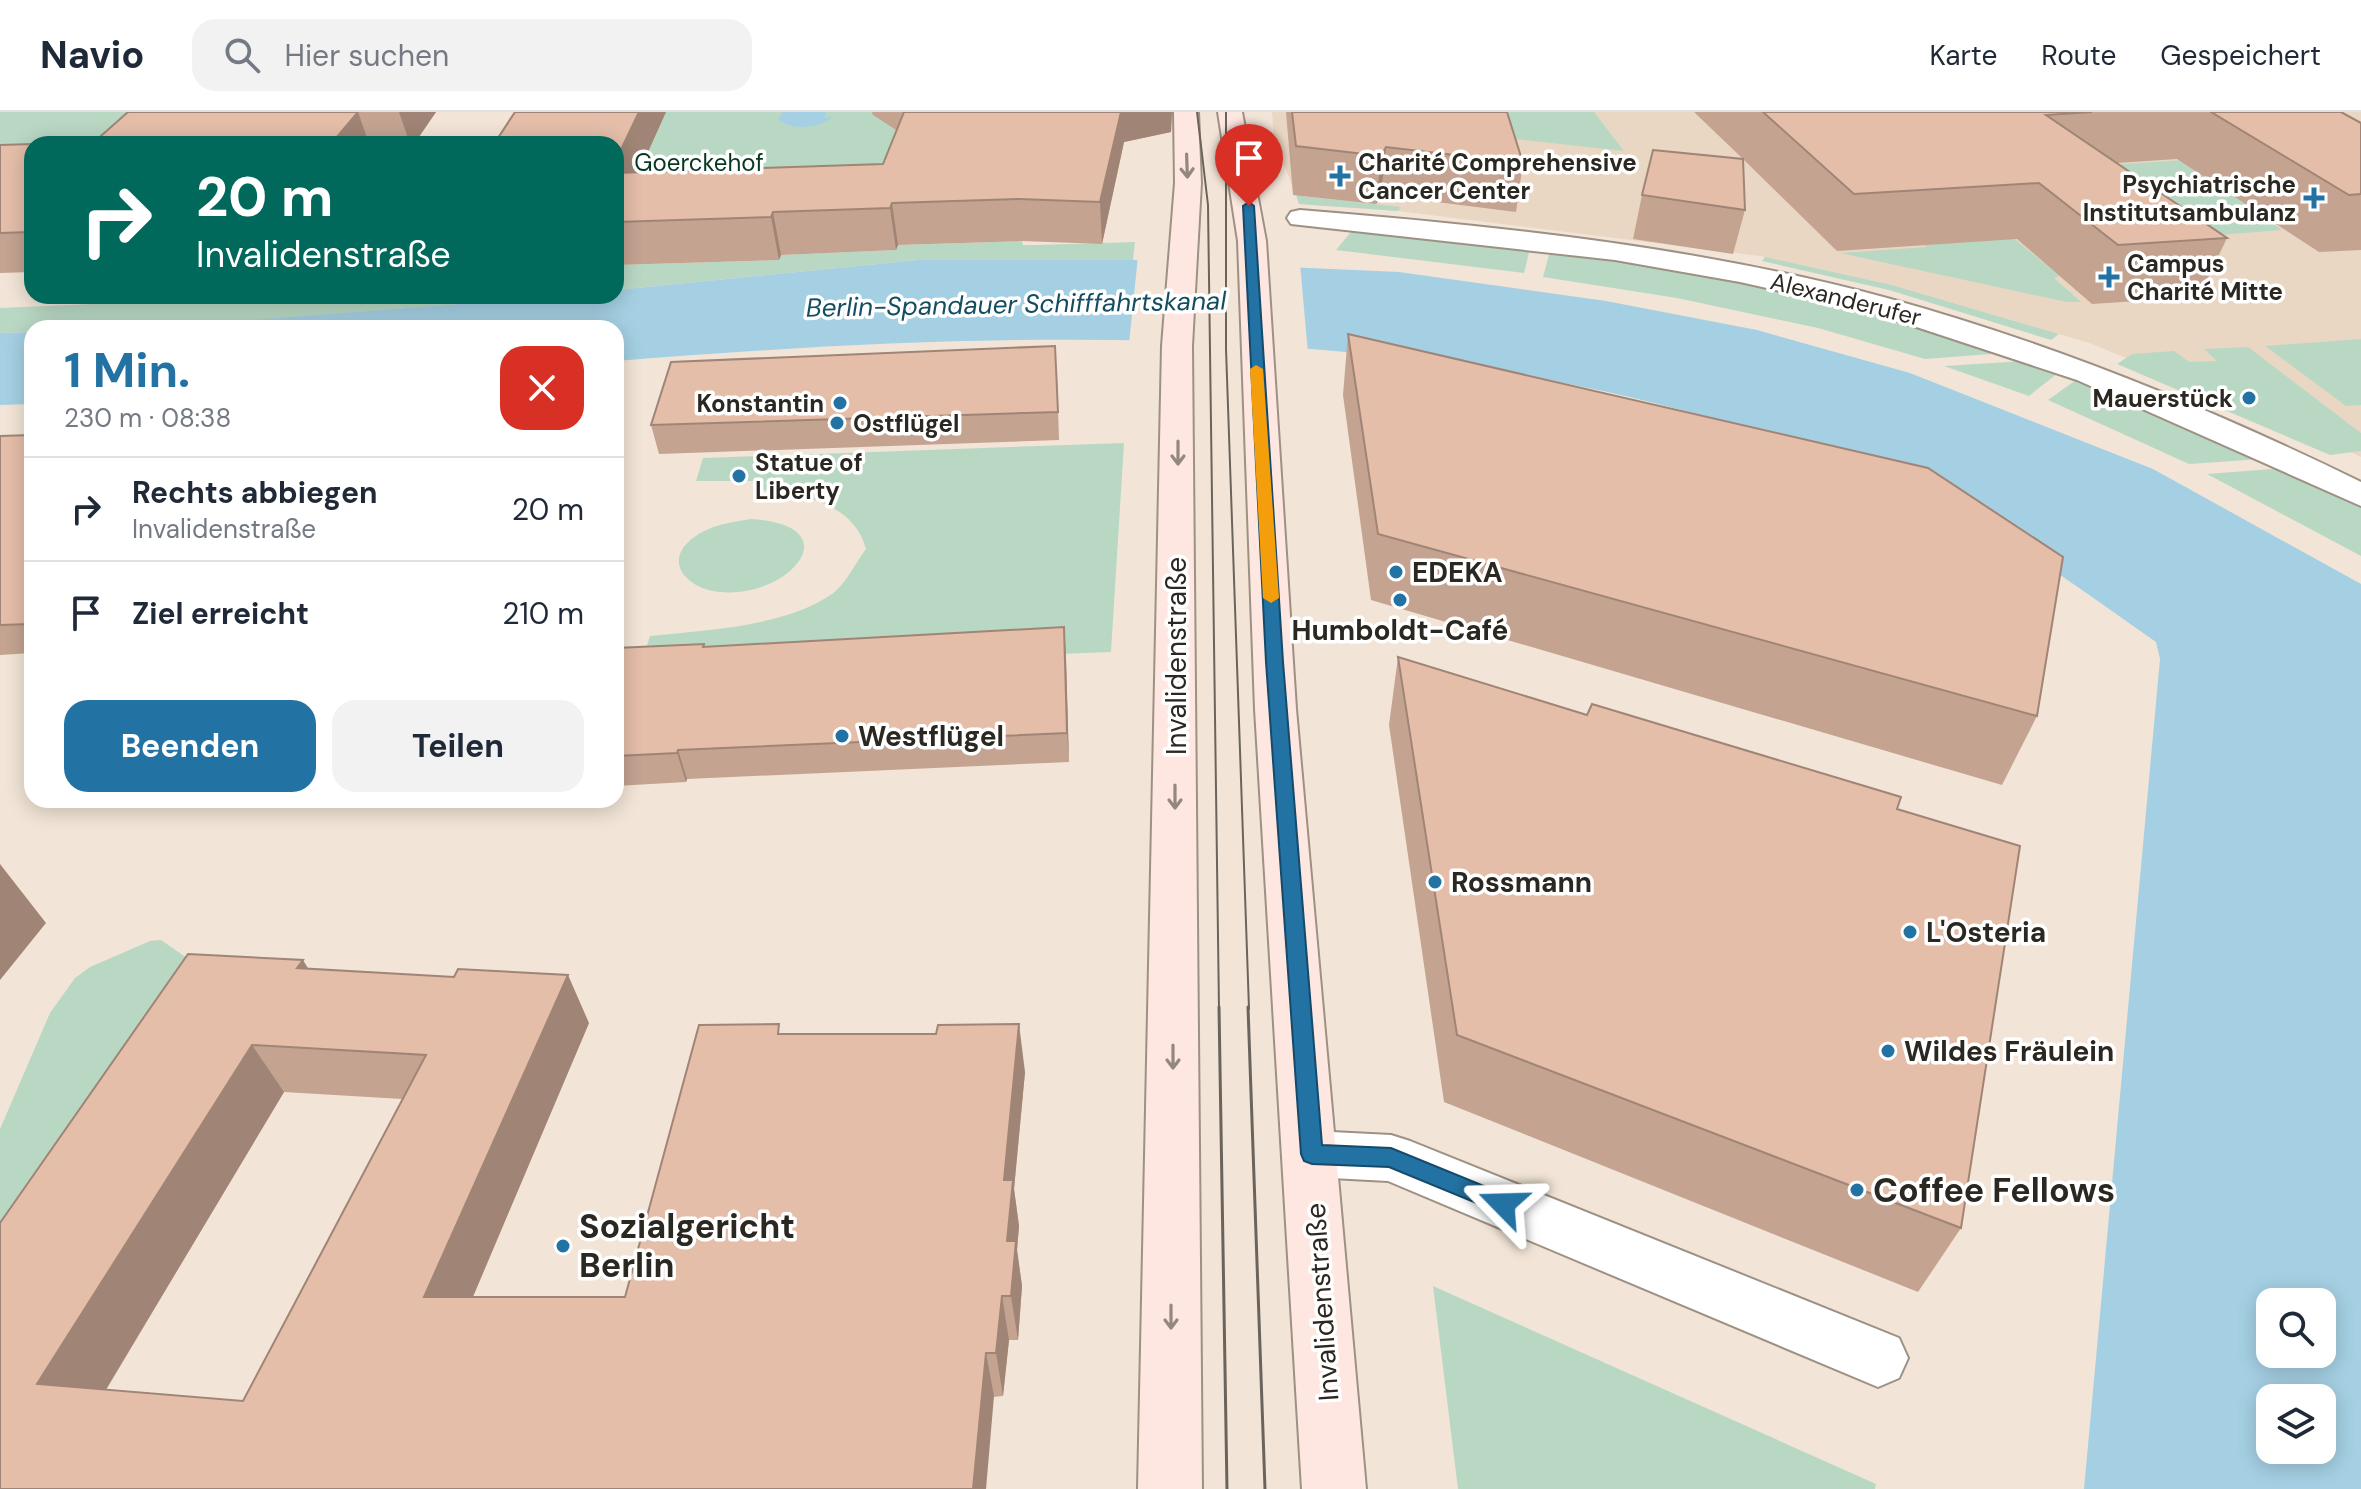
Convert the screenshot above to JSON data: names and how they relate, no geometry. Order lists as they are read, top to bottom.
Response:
{
  "streets": {
    "main road": ["Invalidenstraße"],
    "street": ["Alexanderufer"]
  },
  "water": ["Berlin-Spandauer Schifffahrtskanal"],
  "parks": ["Goerckehof"],
  "places": {
    "health": ["Charité Comprehensive Cancer Center", "Psychiatrische Institutsambulanz", "Campus Charité Mitte"],
    "other": [
      "Mauerstück",
      "Konstantin",
      "Ostflügel",
      "Statue of Liberty",
      "EDEKA",
      "Humboldt-Café",
      "Westflügel",
      "Rossmann",
      "L'Osteria",
      "Wildes Fräulein",
      "Coffee Fellows",
      "Sozialgericht Berlin"
    ]
  },
  "page": {
    "header": "Navio",
    "search": "Hier suchen",
    "nav": ["Karte", "Route", "Gespeichert"],
    "turn": ["20 m", "Invalidenstraße"],
    "heading": ["1 Min.", "230 m · 08:38"],
    "list": [
      {
        "name": "Rechts abbiegen",
        "note": "Invalidenstraße",
        "value": "20 m"
      },
      {
        "name": "Ziel erreicht",
        "value": "210 m"
      }
    ],
    "buttons": ["Beenden", "Teilen"]
  }
}
